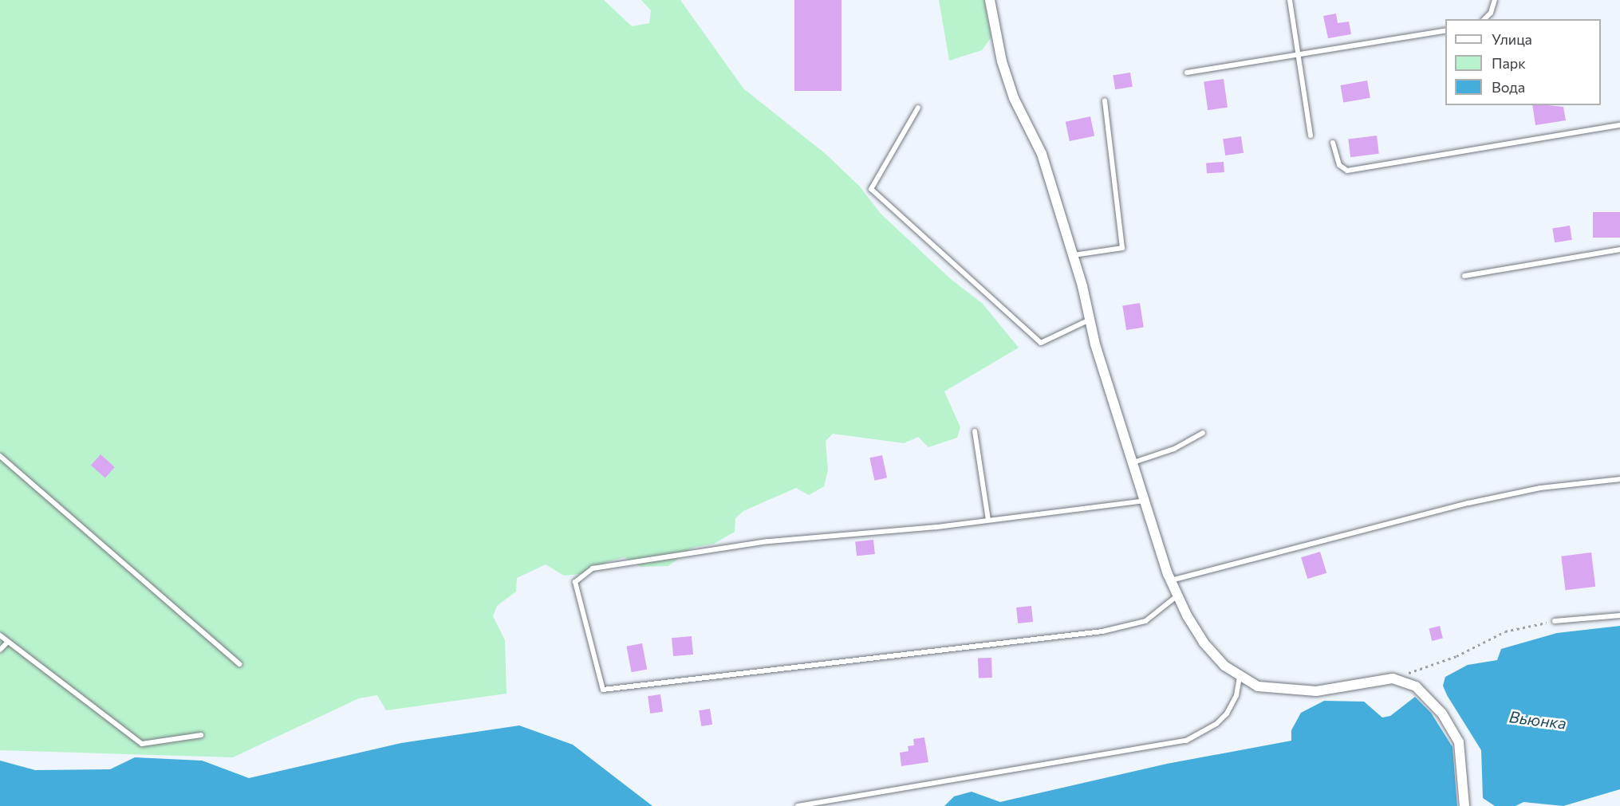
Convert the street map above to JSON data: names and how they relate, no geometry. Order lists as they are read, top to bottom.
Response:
{
  "water": ["Вьюнка"],
  "legend": ["Улица", "Парк", "Вода"]
}
